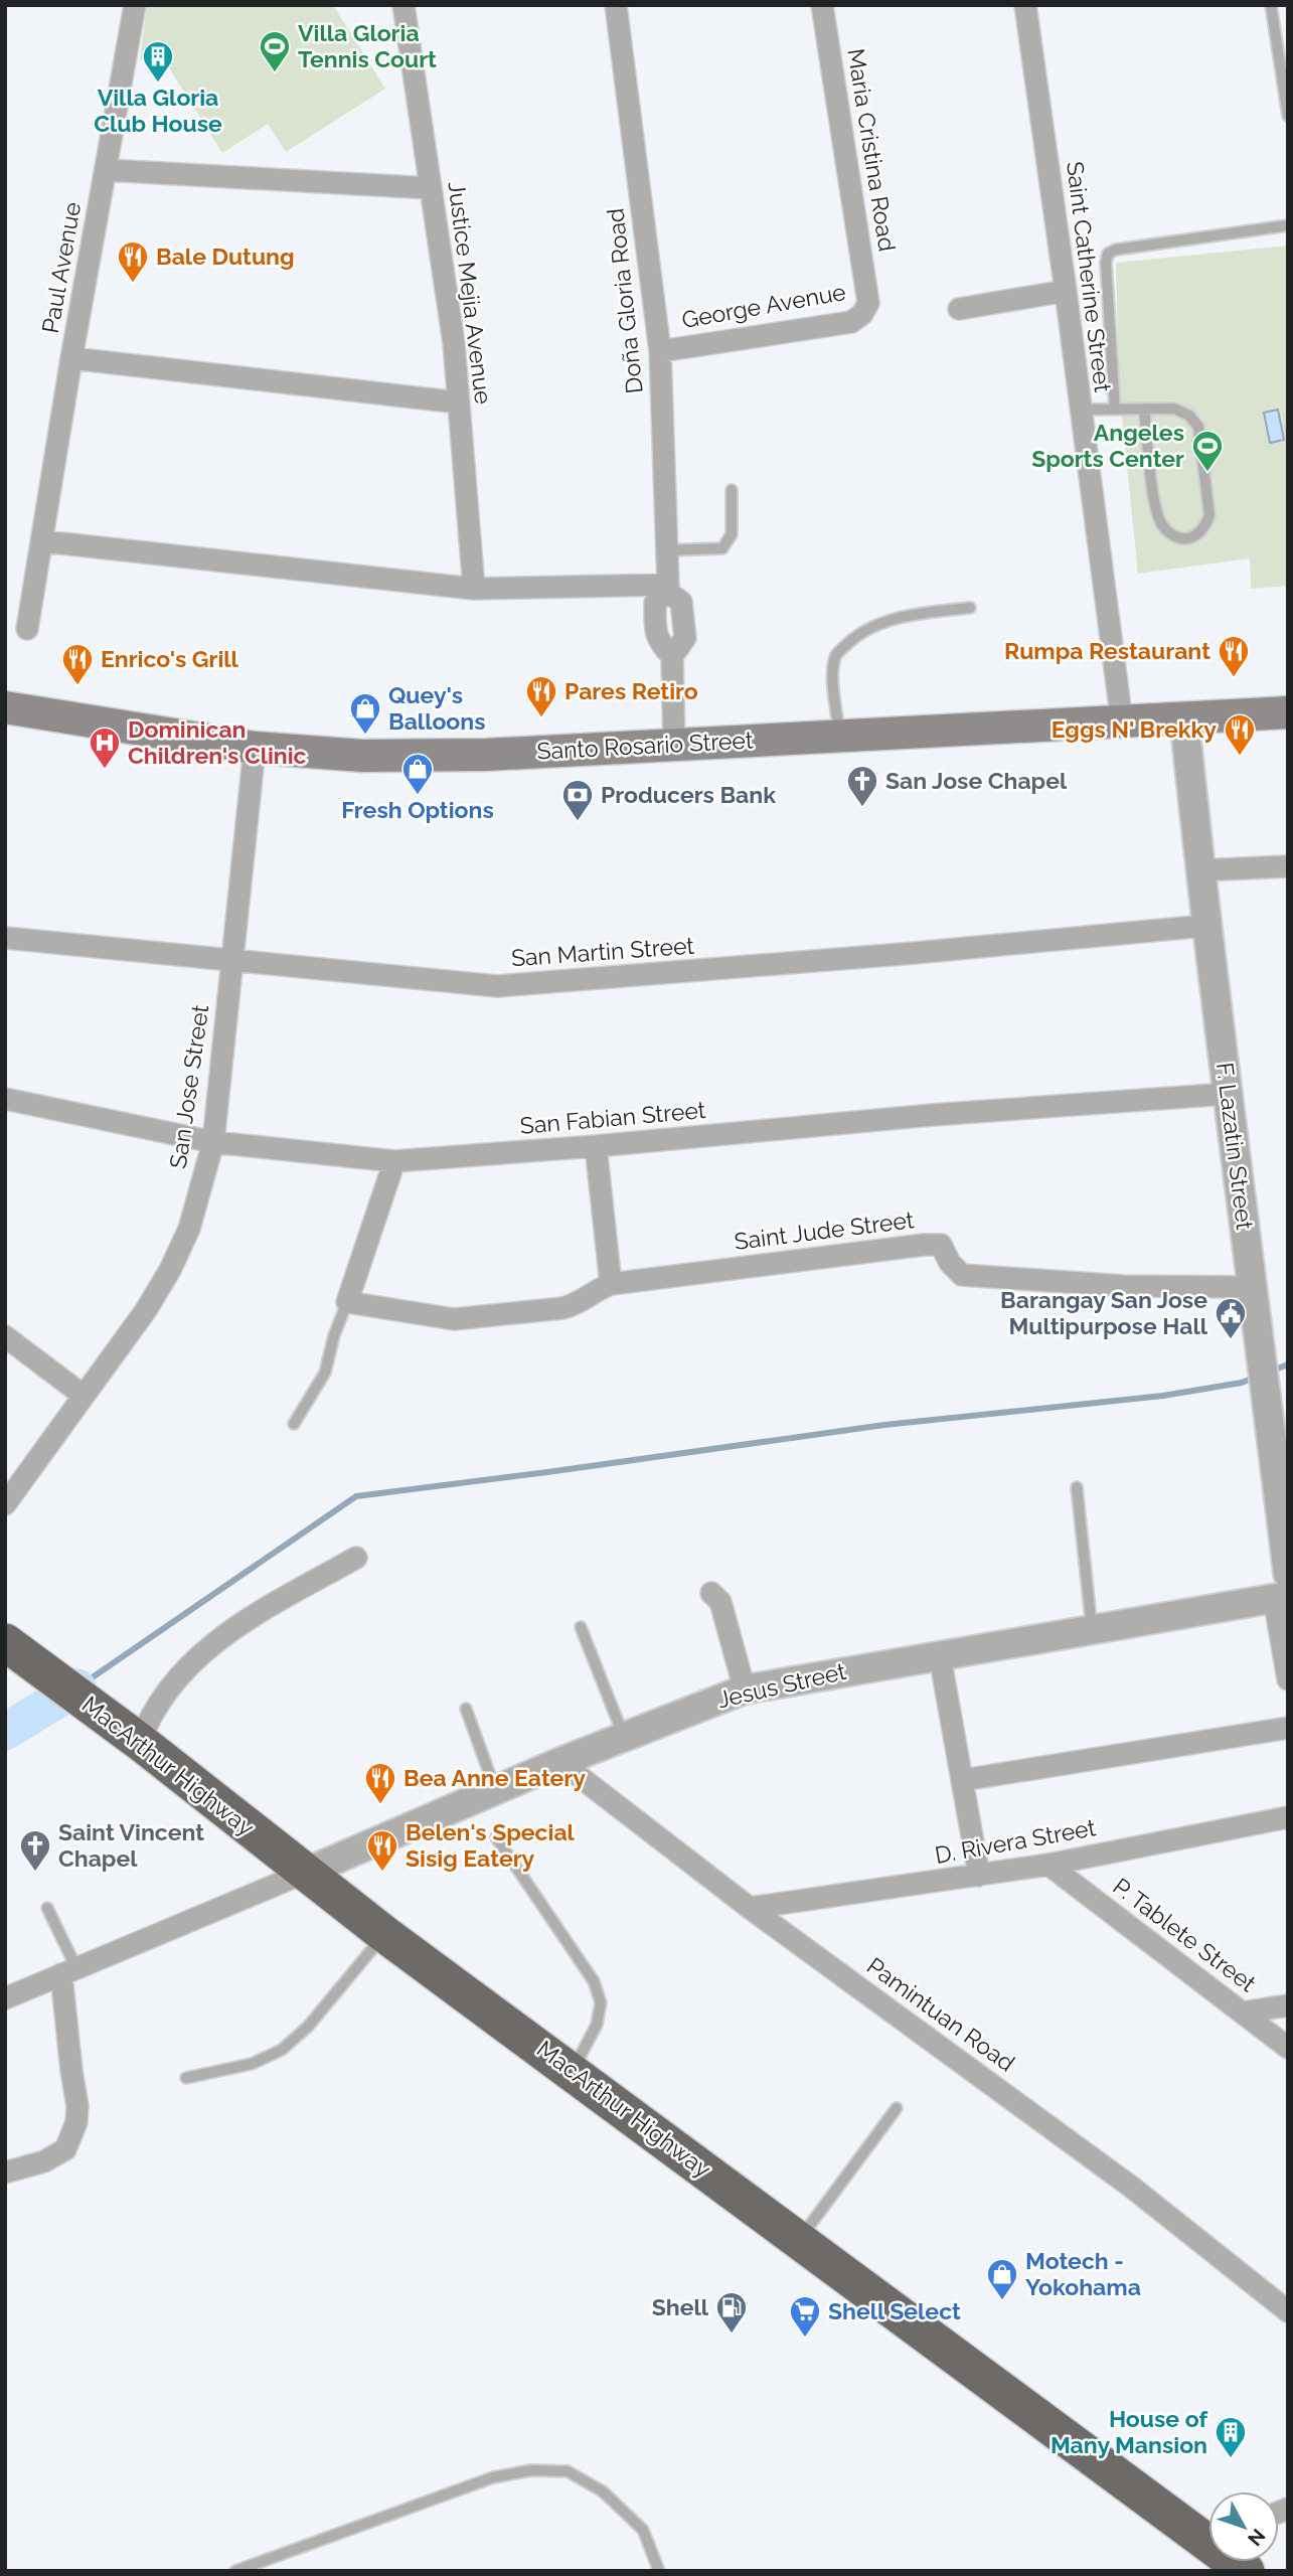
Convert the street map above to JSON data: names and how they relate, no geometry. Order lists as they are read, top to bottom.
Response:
{
  "streets": {
    "highway": ["MacArthur Highway"],
    "main road": ["Santo Rosario Street"],
    "street": [
      "Maria Cristina Road",
      "Paul Avenue",
      "Saint Catherine Street",
      "Justice Mejia Avenue",
      "Doña Gloria Road",
      "George Avenue",
      "San Martin Street",
      "San Jose Street",
      "San Fabian Street",
      "F. Lazatin Street",
      "Saint Jude Street",
      "Jesus Street",
      "D. Rivera Street",
      "P. Tablete Street",
      "Pamintuan Road"
    ]
  },
  "crossings": [
    ["Maria Cristina Road", "George Avenue"],
    ["Saint Catherine Street", "Santo Rosario Street"],
    ["Doña Gloria Road", "George Avenue"],
    ["Doña Gloria Road", "Santo Rosario Street"],
    ["Santo Rosario Street", "San Jose Street"],
    ["Santo Rosario Street", "F. Lazatin Street"],
    ["San Martin Street", "San Jose Street"],
    ["San Martin Street", "F. Lazatin Street"],
    ["San Jose Street", "San Fabian Street"],
    ["San Fabian Street", "F. Lazatin Street"],
    ["F. Lazatin Street", "Saint Jude Street"],
    ["F. Lazatin Street", "Jesus Street"],
    ["Jesus Street", "MacArthur Highway"],
    ["Jesus Street", "Pamintuan Road"],
    ["D. Rivera Street", "P. Tablete Street"],
    ["D. Rivera Street", "Pamintuan Road"]
  ],
  "places": {
    "sports": ["Villa Gloria Tennis Court", "Angeles Sports Center"],
    "building": ["Villa Gloria Club House", "House of Many Mansion"],
    "restaurant": [
      "Bale Dutung",
      "Rumpa Restaurant",
      "Enrico's Grill",
      "Pares Retiro",
      "Eggs N' Brekky",
      "Bea Anne Eatery",
      "Belen's Special Sisig Eatery"
    ],
    "shop": ["Quey's Balloons", "Fresh Options", "Motech - Yokohama"],
    "hospital": ["Dominican Children's Clinic"],
    "church": ["San Jose Chapel", "Saint Vincent Chapel"],
    "bank": ["Producers Bank"],
    "public building": ["Barangay San Jose Multipurpose Hall"],
    "fuel station": ["Shell"],
    "supermarket": ["Shell Select"]
  },
  "north": "bottom right"
}
